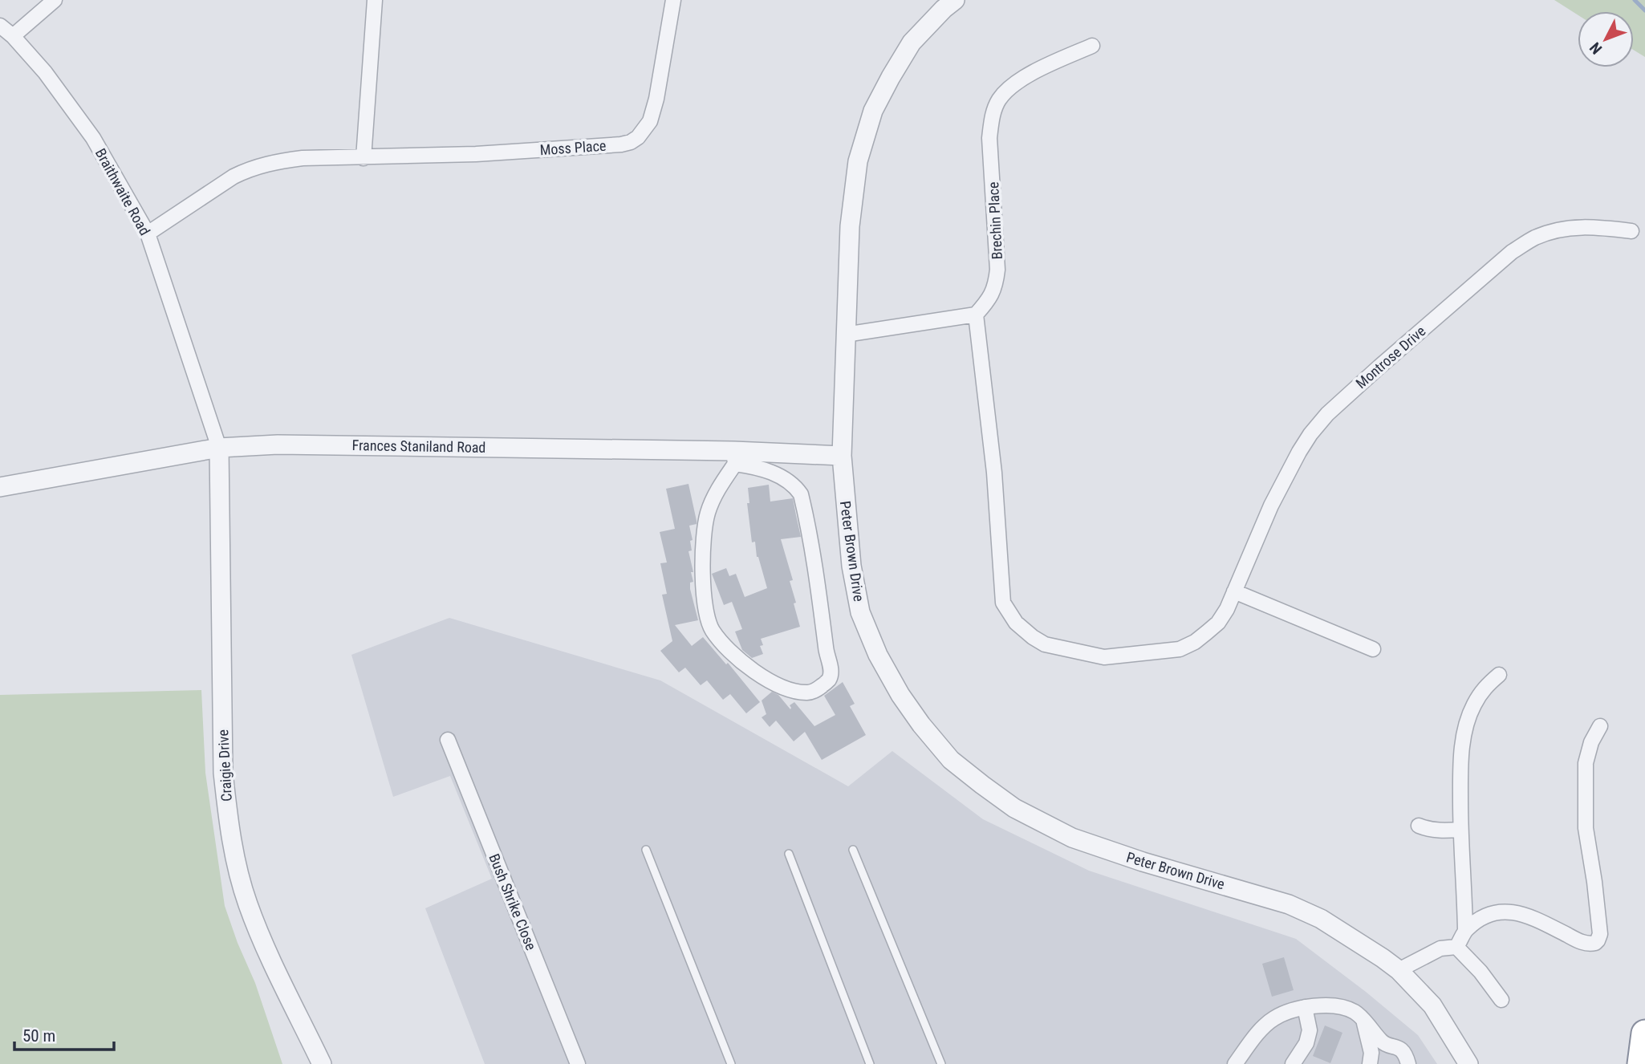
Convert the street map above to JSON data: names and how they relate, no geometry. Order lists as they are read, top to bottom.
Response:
{
  "streets": {
    "street": [
      "Moss Place",
      "Braithwaite Road",
      "Brechin Place",
      "Montrose Drive",
      "Frances Staniland Road",
      "Peter Brown Drive",
      "Craigie Drive",
      "Bush Shrike Close"
    ]
  },
  "crossings": [
    ["Moss Place", "Braithwaite Road"],
    ["Braithwaite Road", "Frances Staniland Road"],
    ["Braithwaite Road", "Craigie Drive"],
    ["Brechin Place", "Montrose Drive"],
    ["Frances Staniland Road", "Peter Brown Drive"],
    ["Frances Staniland Road", "Craigie Drive"]
  ],
  "scale_bar": "50 m",
  "north": "bottom left"
}
